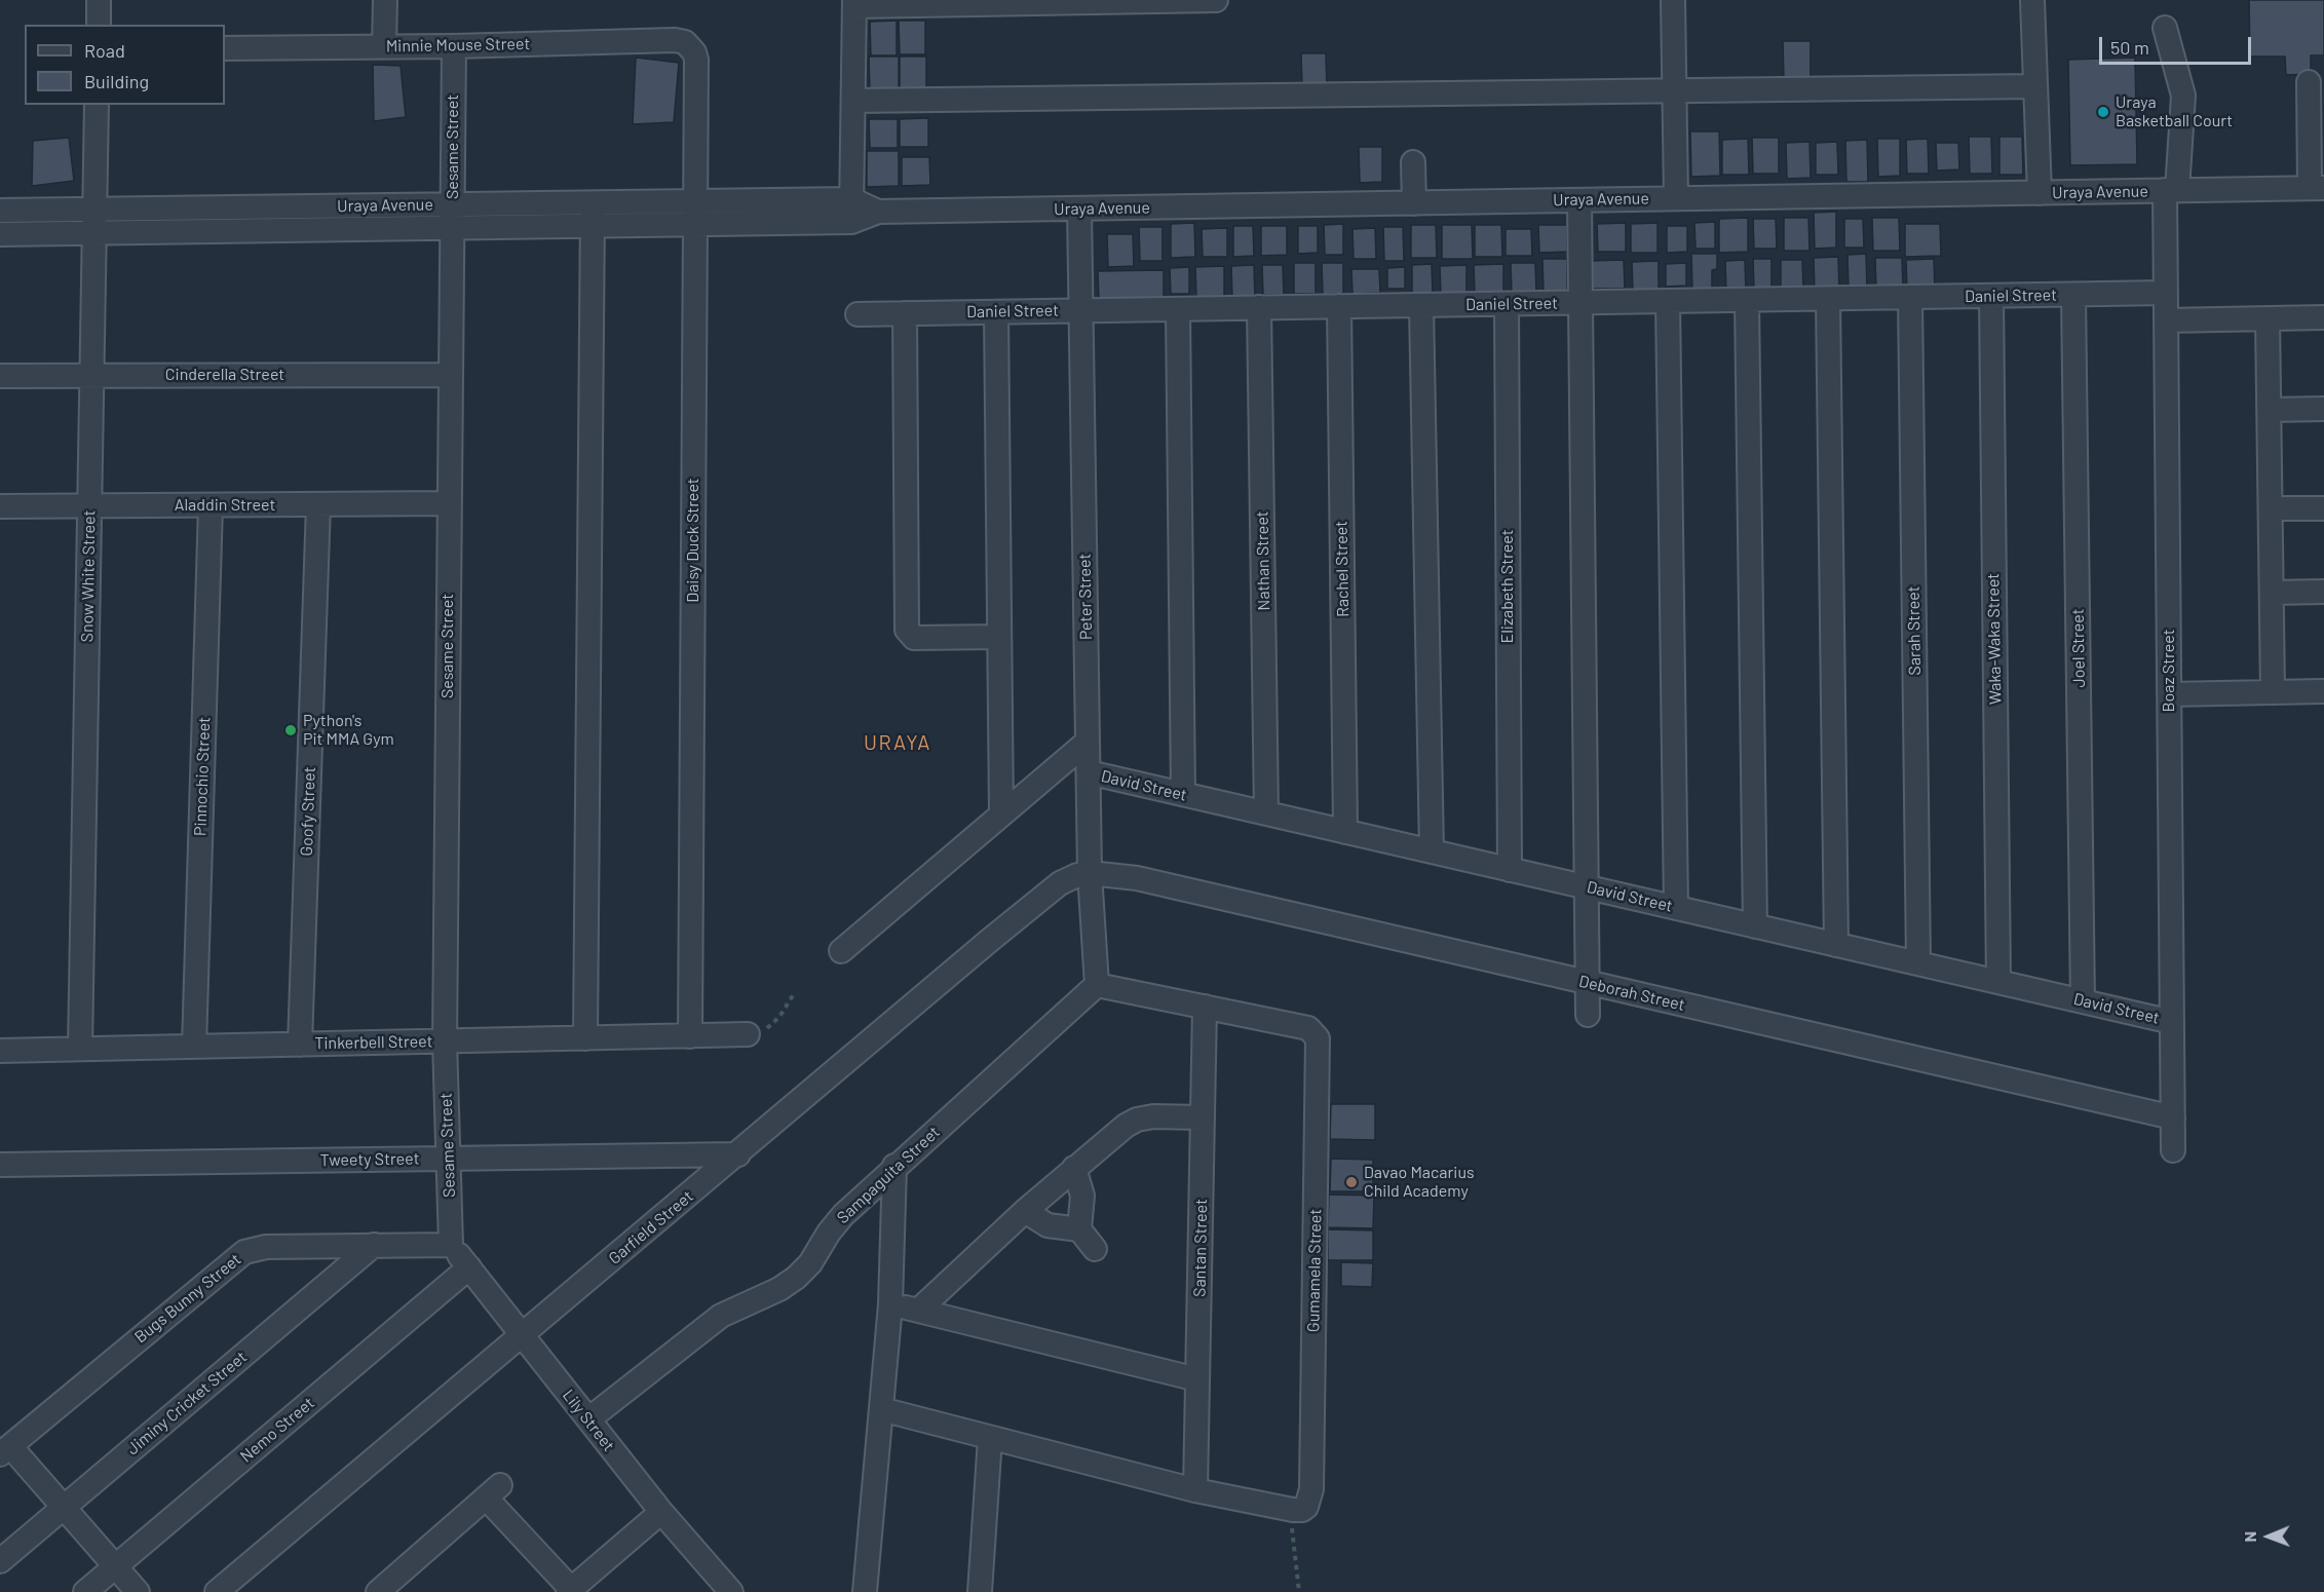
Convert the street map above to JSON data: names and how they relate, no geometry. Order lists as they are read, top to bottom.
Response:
{
  "streets": {
    "street": [
      "Minnie Mouse Street",
      "Sesame Street",
      "Uraya Avenue",
      "Daniel Street",
      "Cinderella Street",
      "Aladdin Street",
      "Daisy Duck Street",
      "Nathan Street",
      "Rachel Street",
      "Snow White Street",
      "Elizabeth Street",
      "Peter Street",
      "Sarah Street",
      "Waka-Waka Street",
      "Joel Street",
      "Boaz Street",
      "Pinnochio Street",
      "David Street",
      "Goofy Street",
      "Deborah Street",
      "Tinkerbell Street",
      "Tweety Street",
      "Sampaguita Street",
      "Garfield Street",
      "Santan Street",
      "Gumamela Street",
      "Bugs Bunny Street",
      "Jiminy Cricket Street",
      "Lily Street",
      "Nemo Street"
    ]
  },
  "crossings": [
    ["Minnie Mouse Street", "Sesame Street"],
    ["Minnie Mouse Street", "Daisy Duck Street"],
    ["Sesame Street", "Uraya Avenue"],
    ["Sesame Street", "Cinderella Street"],
    ["Sesame Street", "Aladdin Street"],
    ["Sesame Street", "Tinkerbell Street"],
    ["Sesame Street", "Tweety Street"],
    ["Sesame Street", "Bugs Bunny Street"],
    ["Sesame Street", "Lily Street"],
    ["Uraya Avenue", "Daisy Duck Street"],
    ["Uraya Avenue", "Snow White Street"],
    ["Uraya Avenue", "Peter Street"],
    ["Uraya Avenue", "Boaz Street"],
    ["Daniel Street", "Nathan Street"],
    ["Daniel Street", "Rachel Street"],
    ["Daniel Street", "Elizabeth Street"],
    ["Daniel Street", "Peter Street"],
    ["Daniel Street", "Sarah Street"],
    ["Daniel Street", "Waka-Waka Street"],
    ["Daniel Street", "Joel Street"],
    ["Daniel Street", "Boaz Street"],
    ["Cinderella Street", "Snow White Street"],
    ["Aladdin Street", "Snow White Street"],
    ["Aladdin Street", "Pinnochio Street"],
    ["Aladdin Street", "Goofy Street"],
    ["Daisy Duck Street", "Tinkerbell Street"],
    ["Nathan Street", "David Street"],
    ["Rachel Street", "David Street"],
    ["Snow White Street", "Tinkerbell Street"],
    ["Elizabeth Street", "David Street"],
    ["Peter Street", "David Street"],
    ["Peter Street", "Deborah Street"],
    ["Peter Street", "Sampaguita Street"],
    ["Peter Street", "Garfield Street"],
    ["Sarah Street", "David Street"],
    ["Waka-Waka Street", "David Street"],
    ["Joel Street", "David Street"],
    ["Boaz Street", "David Street"],
    ["Boaz Street", "Deborah Street"],
    ["Pinnochio Street", "Tinkerbell Street"],
    ["Goofy Street", "Tinkerbell Street"],
    ["Deborah Street", "Garfield Street"],
    ["Tweety Street", "Garfield Street"],
    ["Sampaguita Street", "Lily Street"],
    ["Garfield Street", "Lily Street"],
    ["Santan Street", "Gumamela Street"],
    ["Bugs Bunny Street", "Jiminy Cricket Street"],
    ["Bugs Bunny Street", "Lily Street"],
    ["Lily Street", "Nemo Street"]
  ],
  "districts": ["URAYA"],
  "places": ["Uraya Basketball Court", "Python's Pit MMA Gym", "Davao Macarius Child Academy"],
  "legend": ["Road", "Building"],
  "scale_bar": "50 m",
  "north": "left"
}
